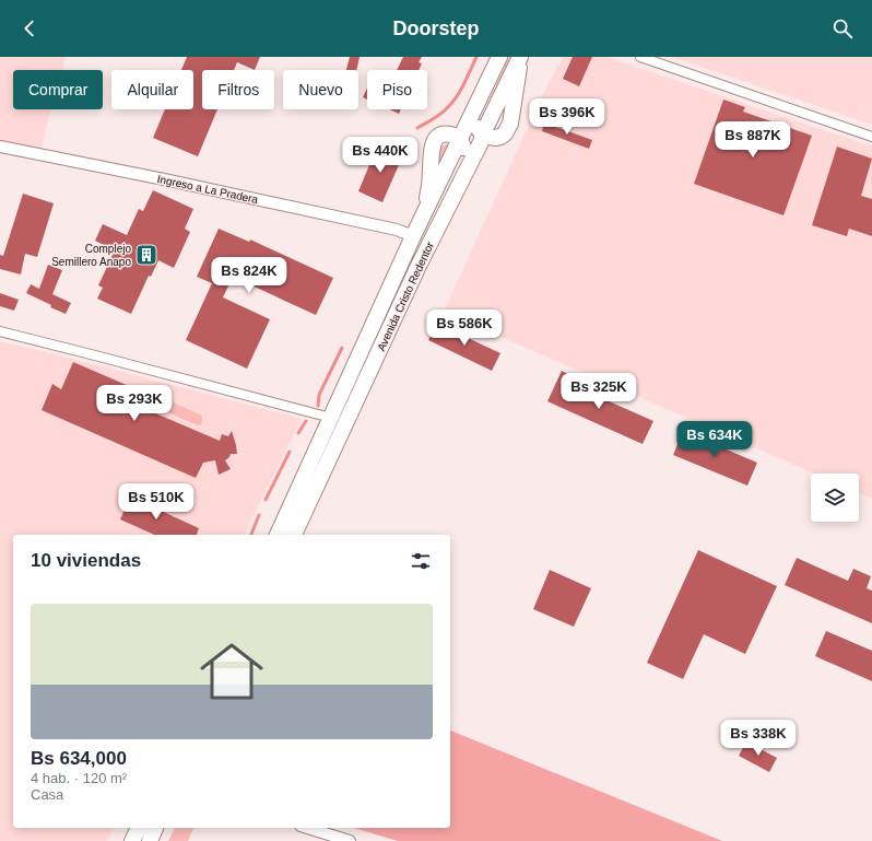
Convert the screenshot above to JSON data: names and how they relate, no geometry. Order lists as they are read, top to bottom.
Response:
{
  "streets": {
    "highway": ["Avenida Cristo Redentor"],
    "street": ["Ingreso a La Pradera"]
  },
  "crossings": [
    ["Ingreso a La Pradera", "Avenida Cristo Redentor"]
  ],
  "places": {
    "building": ["Complejo Semillero Anapo"]
  },
  "page": {
    "header": "Doorstep",
    "chip": [
      "Comprar",
      "Alquilar",
      "Filtros",
      "Nuevo",
      "Piso"
    ],
    "price": [
      "Bs 396K",
      "Bs 887K",
      "Bs 440K",
      "Bs 824K",
      "Bs 586K",
      "Bs 325K",
      "Bs 293K",
      "Bs 634K",
      "Bs 510K",
      "Bs 338K"
    ],
    "heading": "10 viviendas",
    "list": [
      {
        "name": "Bs 634,000",
        "note": "4 hab. · 120 m² · Casa"
      }
    ]
  }
}
